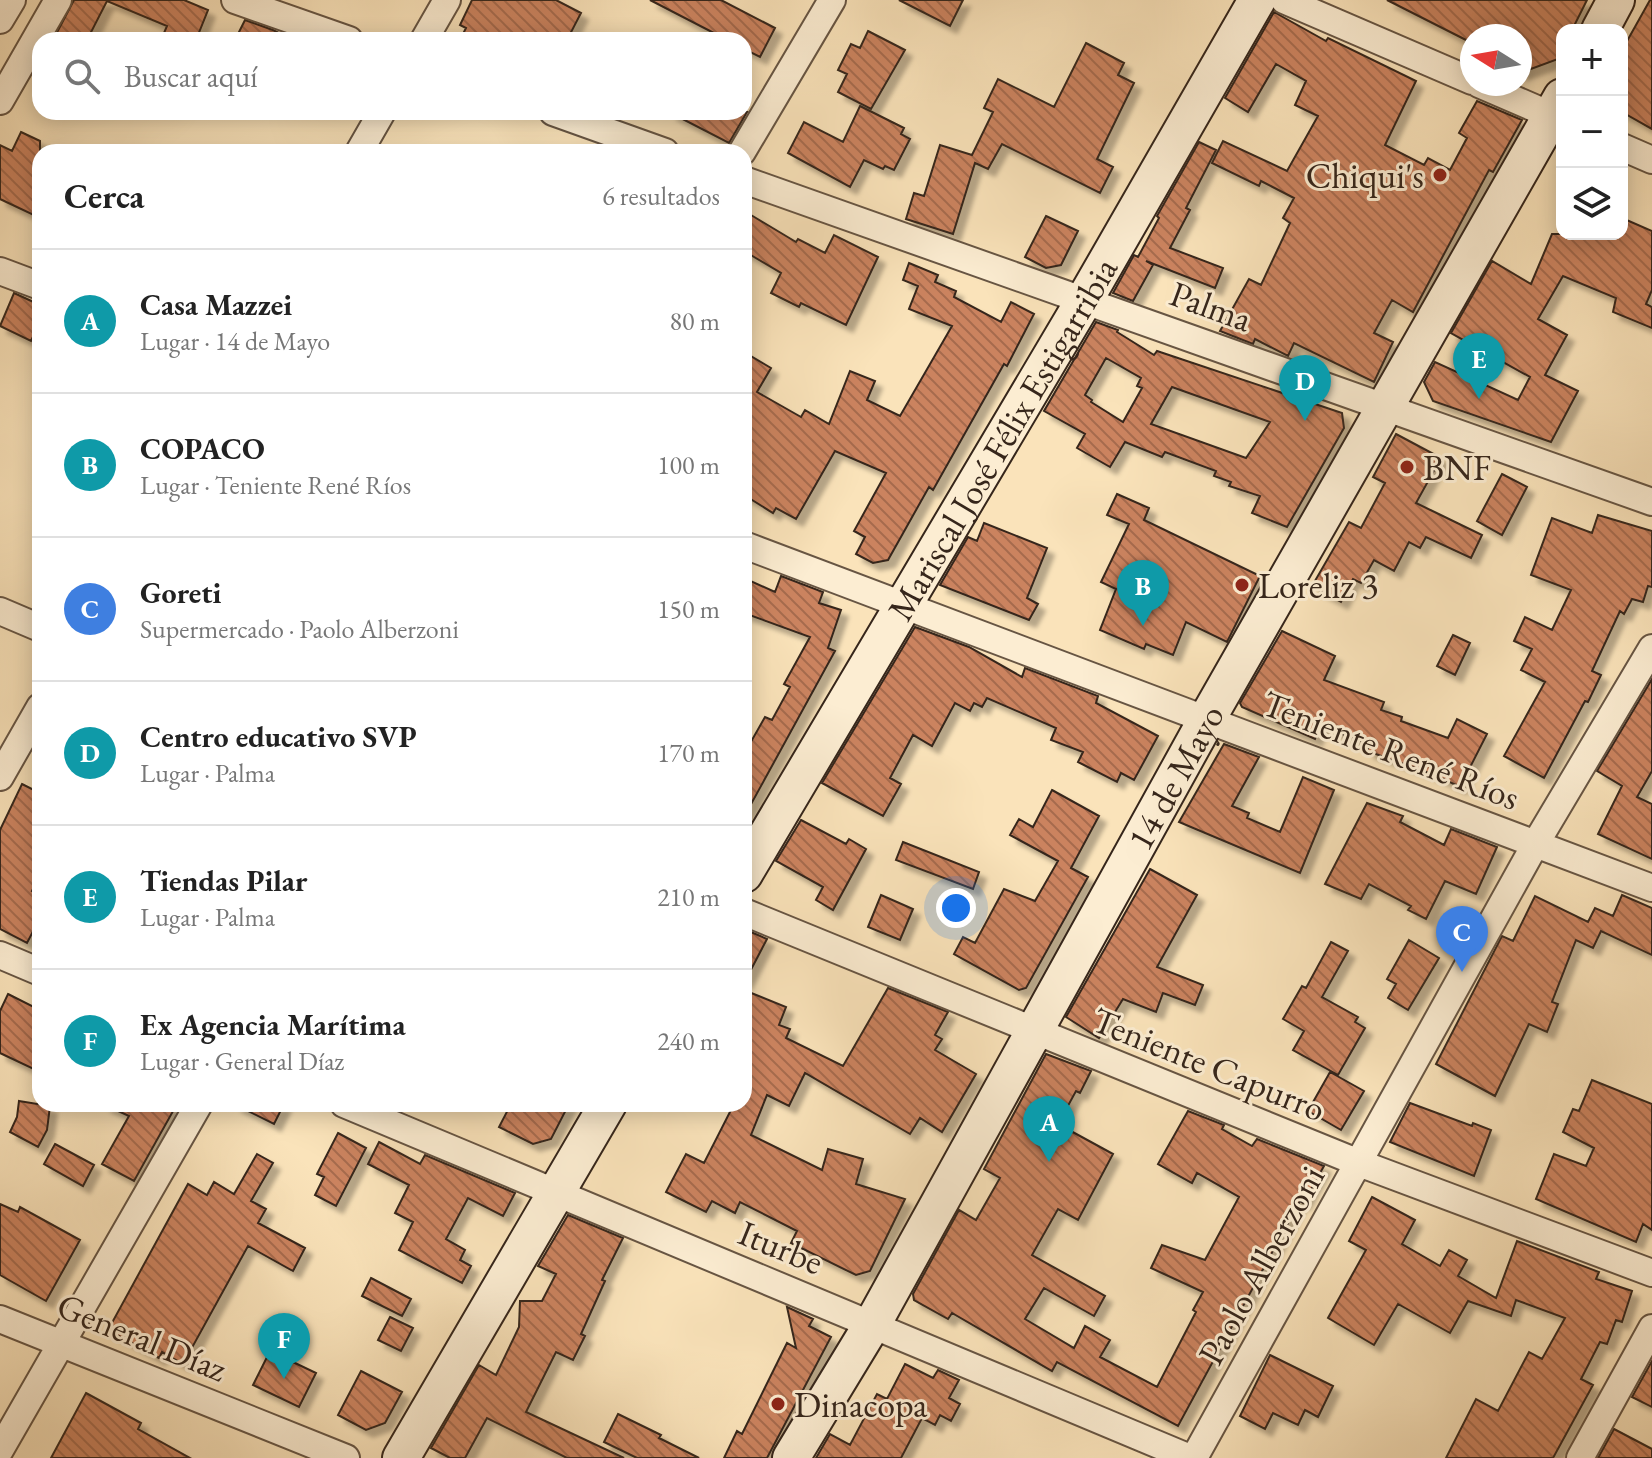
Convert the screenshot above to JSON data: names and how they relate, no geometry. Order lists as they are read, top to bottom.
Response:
{
  "streets": {
    "main road": ["Mariscal José Félix Estigarribia", "14 de Mayo"],
    "street": [
      "Palma",
      "Teniente René Ríos",
      "Teniente Capurro",
      "Iturbe",
      "Paolo Alberzoni",
      "General Díaz"
    ]
  },
  "crossings": [
    ["Palma", "Mariscal José Félix Estigarribia"],
    ["Palma", "14 de Mayo"],
    ["Mariscal José Félix Estigarribia", "Teniente René Ríos"],
    ["Teniente René Ríos", "14 de Mayo"],
    ["Teniente René Ríos", "Paolo Alberzoni"],
    ["14 de Mayo", "Teniente Capurro"],
    ["14 de Mayo", "Iturbe"],
    ["Teniente Capurro", "Paolo Alberzoni"],
    ["Iturbe", "Paolo Alberzoni"]
  ],
  "places": [
    "Chiqui's",
    "BNF",
    "Loreliz 3",
    "Dinacopa"
  ],
  "north": "left",
  "page": {
    "map_buttons": ["+", "−"],
    "search": "Buscar aquí",
    "heading": ["Cerca", "6 resultados"],
    "list": [
      {
        "mark": "A",
        "name": "Casa Mazzei",
        "note": "Lugar · 14 de Mayo",
        "value": "80 m"
      },
      {
        "mark": "B",
        "name": "COPACO",
        "note": "Lugar · Teniente René Ríos",
        "value": "100 m"
      },
      {
        "mark": "C",
        "name": "Goreti",
        "note": "Supermercado · Paolo Alberzoni",
        "value": "150 m"
      },
      {
        "mark": "D",
        "name": "Centro educativo SVP",
        "note": "Lugar · Palma",
        "value": "170 m"
      },
      {
        "mark": "E",
        "name": "Tiendas Pilar",
        "note": "Lugar · Palma",
        "value": "210 m"
      },
      {
        "mark": "F",
        "name": "Ex Agencia Marítima",
        "note": "Lugar · General Díaz",
        "value": "240 m"
      }
    ],
    "pins": [
      "E",
      "D",
      "B",
      "C",
      "A",
      "F"
    ]
  }
}
